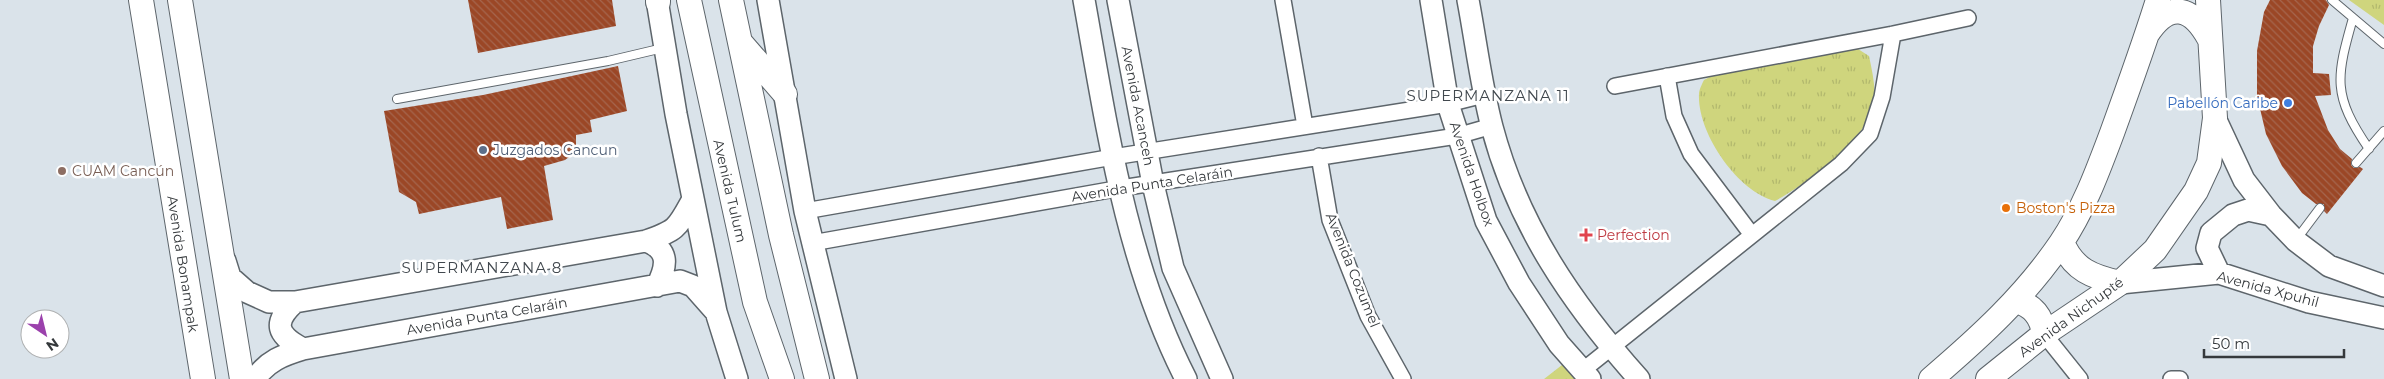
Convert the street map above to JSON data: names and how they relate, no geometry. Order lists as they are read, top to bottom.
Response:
{
  "streets": {
    "main road": ["Avenida Tulum", "Avenida Bonampak", "Avenida Nichupté"],
    "street": [
      "Avenida Acanceh",
      "Avenida Holbox",
      "Avenida Punta Celaráin",
      "Avenida Cozumel",
      "Avenida Xpuhil"
    ]
  },
  "crossings": [
    ["Avenida Acanceh", "Avenida Punta Celaráin"],
    ["Avenida Holbox", "Avenida Punta Celaráin"],
    ["Avenida Punta Celaráin", "Avenida Cozumel"],
    ["Avenida Xpuhil", "Avenida Nichupté"]
  ],
  "districts": ["SUPERMANZANA 11", "SUPERMANZANA 8"],
  "places": {
    "other": [
      "Pabellón Caribe",
      "Juzgados Cancun",
      "CUAM Cancún",
      "Boston's Pizza"
    ],
    "health": ["Perfection"]
  },
  "scale_bar": "50 m",
  "north": "bottom right"
}
